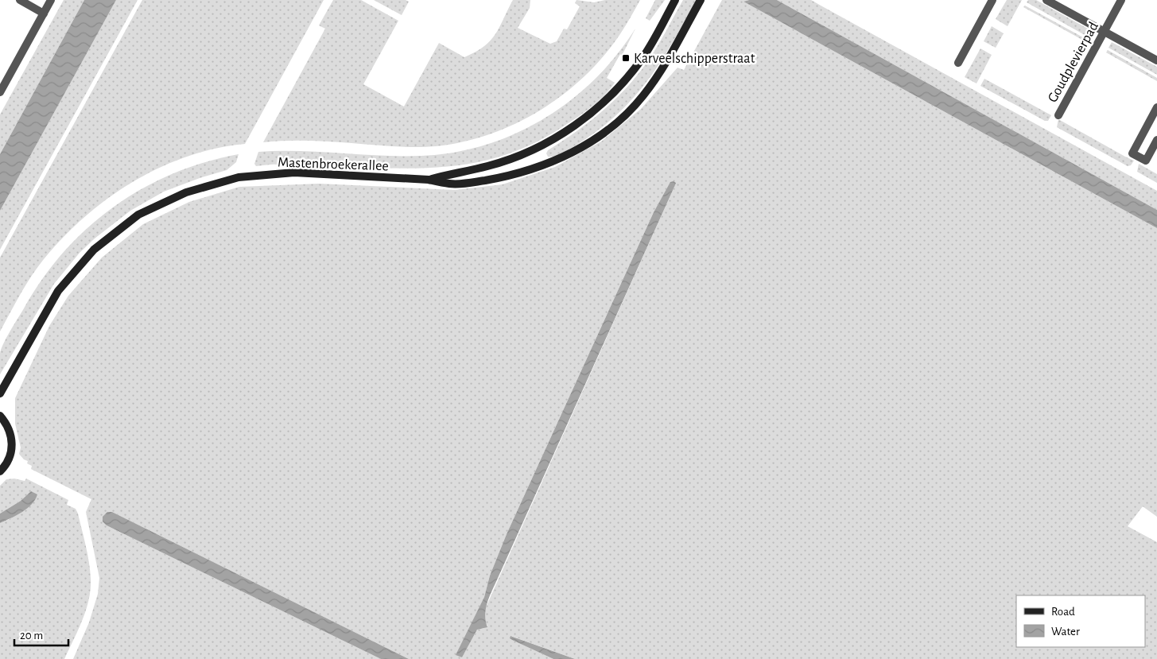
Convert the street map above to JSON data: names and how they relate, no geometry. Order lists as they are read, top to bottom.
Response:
{
  "streets": {
    "main road": ["Mastenbroekerallee"],
    "street": ["Goudplevierpad"]
  },
  "places": {
    "transit": ["Karveelschipperstraat"]
  },
  "legend": ["Road", "Water"],
  "scale_bar": "20 m"
}
